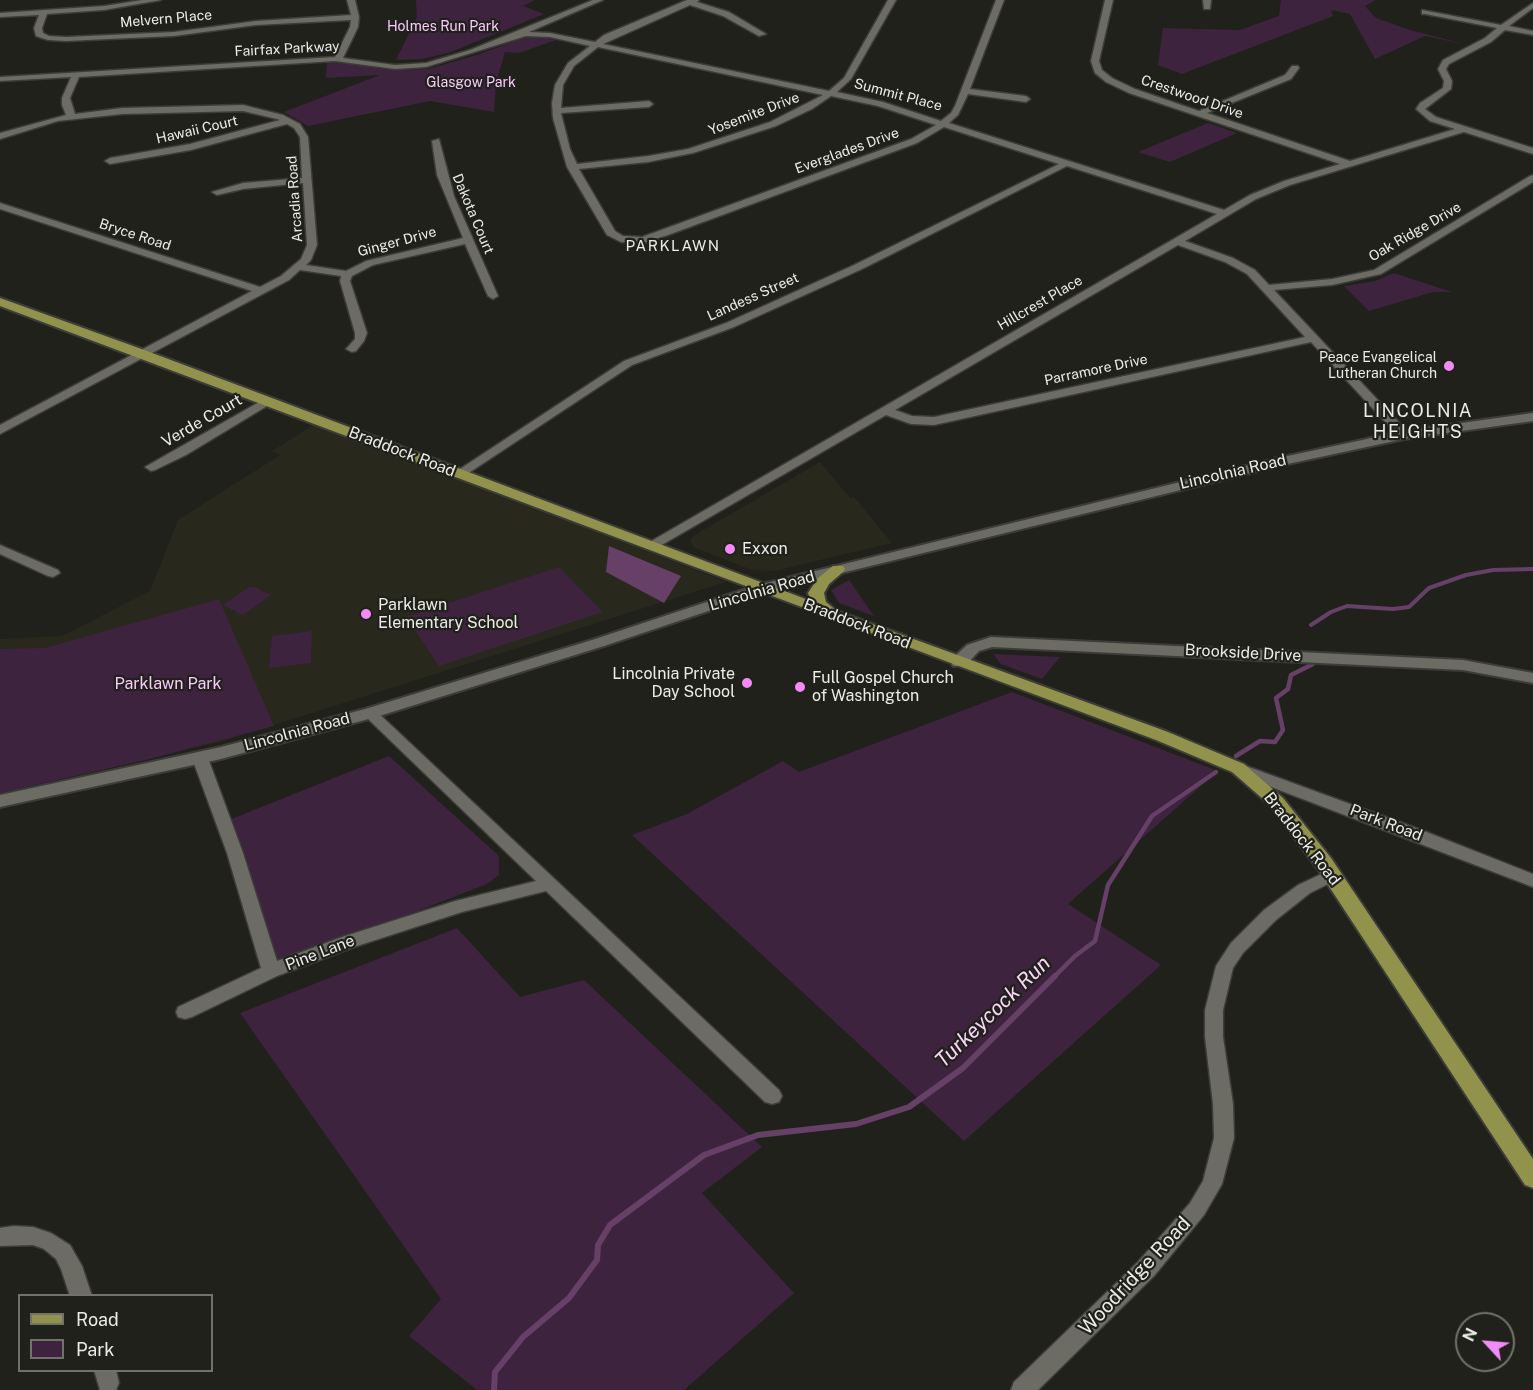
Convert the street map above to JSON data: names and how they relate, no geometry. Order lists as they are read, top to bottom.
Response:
{
  "streets": {
    "main road": ["Braddock Road", "Lincolnia Road", "Brookside Drive"],
    "street": [
      "Melvern Place",
      "Fairfax Parkway",
      "Summit Place",
      "Crestwood Drive",
      "Yosemite Drive",
      "Hawaii Court",
      "Everglades Drive",
      "Arcadia Road",
      "Dakota Court",
      "Oak Ridge Drive",
      "Bryce Road",
      "Ginger Drive",
      "Landess Street",
      "Hillcrest Place",
      "Parramore Drive",
      "Verde Court",
      "Park Road",
      "Pine Lane",
      "Woodridge Road"
    ]
  },
  "crossings": [
    ["Fairfax Parkway", "Summit Place"],
    ["Summit Place", "Yosemite Drive"],
    ["Summit Place", "Everglades Drive"],
    ["Summit Place", "Landess Street"],
    ["Summit Place", "Hillcrest Place"],
    ["Crestwood Drive", "Hillcrest Place"],
    ["Yosemite Drive", "Everglades Drive"],
    ["Hawaii Court", "Arcadia Road"],
    ["Arcadia Road", "Ginger Drive"],
    ["Dakota Court", "Ginger Drive"],
    ["Landess Street", "Braddock Road"],
    ["Hillcrest Place", "Parramore Drive"],
    ["Hillcrest Place", "Braddock Road"],
    ["Verde Court", "Braddock Road"],
    ["Braddock Road", "Lincolnia Road"],
    ["Braddock Road", "Brookside Drive"],
    ["Braddock Road", "Park Road"],
    ["Braddock Road", "Woodridge Road"],
    ["Lincolnia Road", "Pine Lane"]
  ],
  "districts": ["PARKLAWN", "LINCOLNIA HEIGHTS"],
  "water": ["Turkeycock Run"],
  "parks": ["Holmes Run Park", "Glasgow Park", "Parklawn Park"],
  "places": [
    "Peace Evangelical Lutheran Church",
    "Exxon",
    "Parklawn Elementary School",
    "Lincolnia Private Day School",
    "Full Gospel Church of Washington"
  ],
  "legend": ["Road", "Park"],
  "north": "top left"
}
